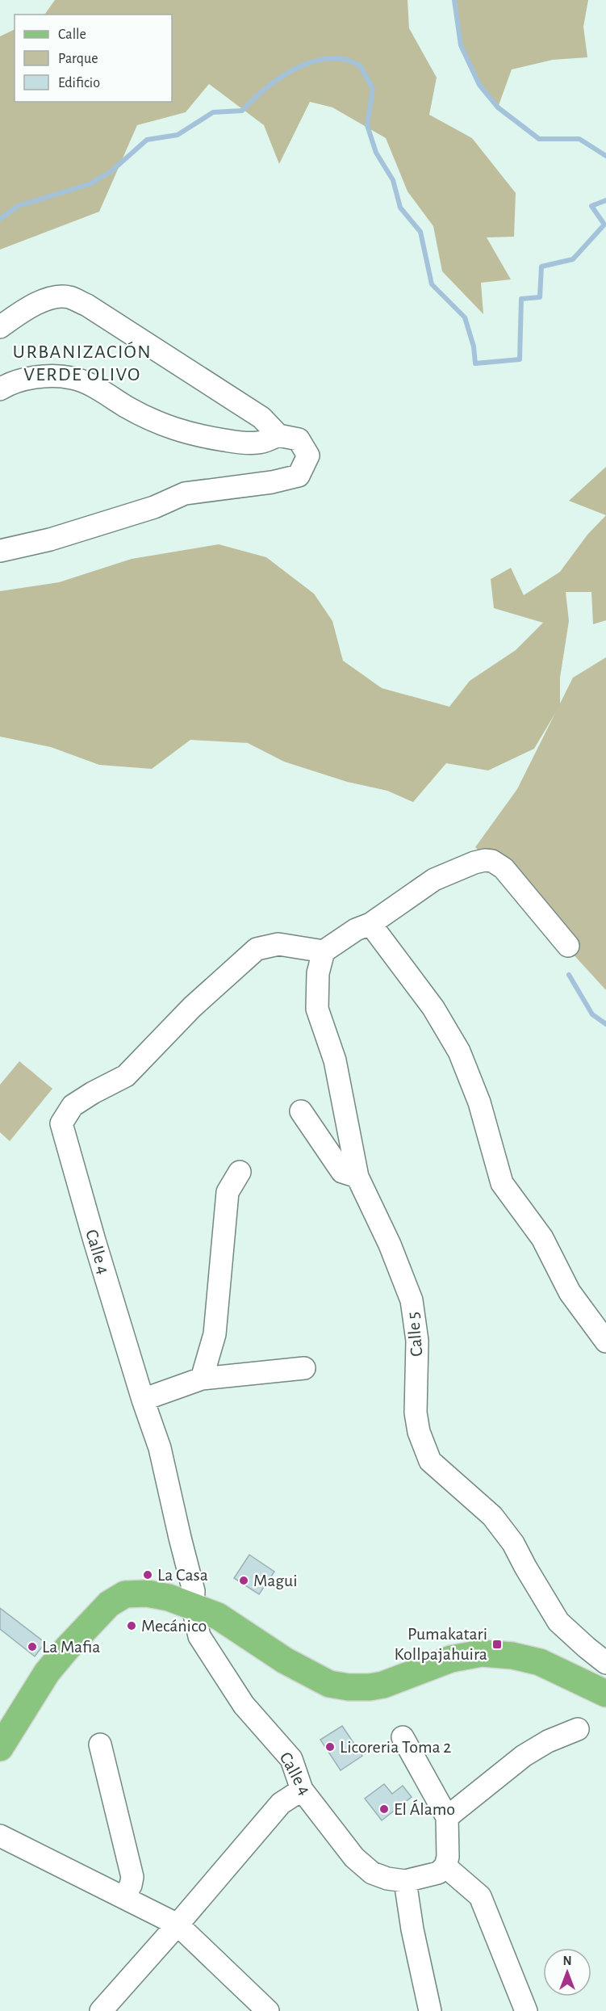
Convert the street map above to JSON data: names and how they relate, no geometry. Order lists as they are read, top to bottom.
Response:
{
  "streets": {
    "street": ["Calle 4", "Calle 5"]
  },
  "crossings": [
    ["Calle 4", "Calle 5"]
  ],
  "districts": ["URBANIZACIÓN VERDE OLIVO"],
  "places": {
    "other": [
      "La Casa",
      "Magui",
      "Mecánico",
      "La Mafia",
      "Licoreria Toma 2",
      "El Álamo"
    ],
    "transit": ["Pumakatari Kollpajahuira"]
  },
  "legend": ["Calle", "Parque", "Edificio"],
  "north": "top"
}
